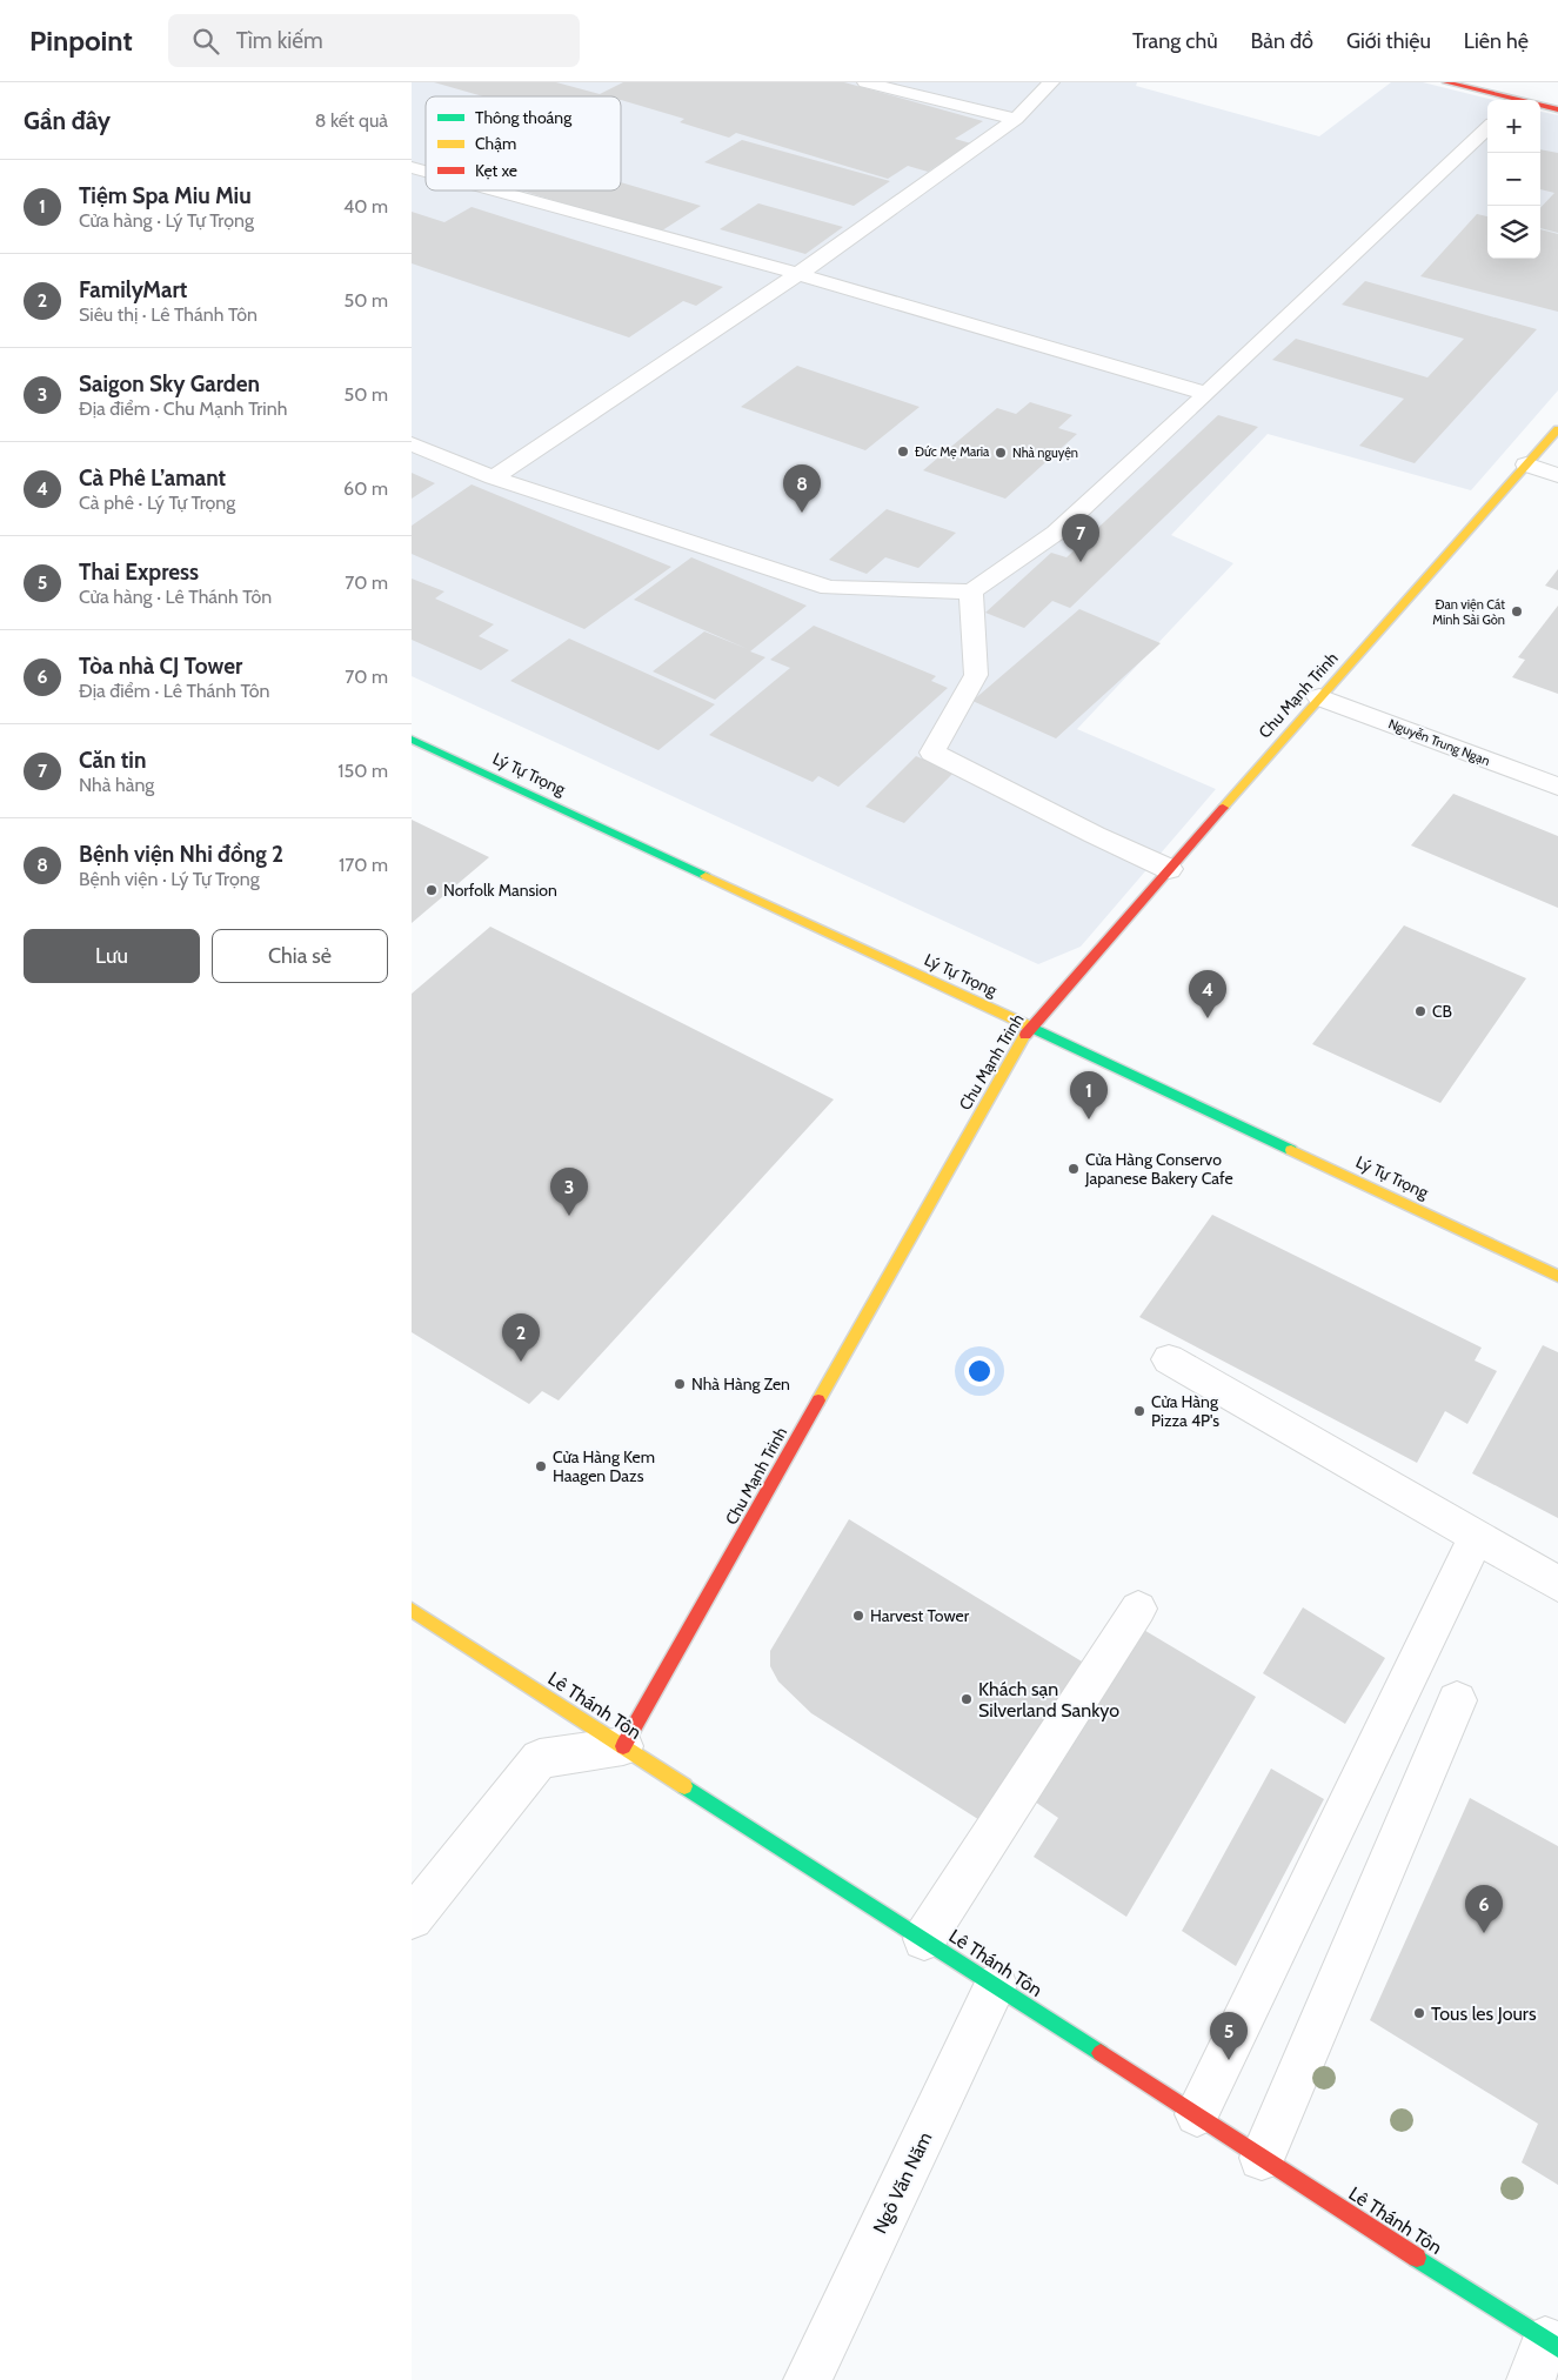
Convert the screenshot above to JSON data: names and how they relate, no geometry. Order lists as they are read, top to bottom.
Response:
{
  "streets": {
    "street": [
      "Chu Mạnh Trinh",
      "Nguyễn Trung Ngạn",
      "Lý Tự Trọng",
      "Lê Thánh Tôn",
      "Ngô Văn Năm"
    ]
  },
  "crossings": [
    ["Chu Mạnh Trinh", "Nguyễn Trung Ngạn"],
    ["Chu Mạnh Trinh", "Lý Tự Trọng"],
    ["Chu Mạnh Trinh", "Lê Thánh Tôn"],
    ["Lê Thánh Tôn", "Ngô Văn Năm"]
  ],
  "places": [
    "Đức Mẹ Maria",
    "Nhà nguyện",
    "Đan viện Cát Minh Sài Gòn",
    "Norfolk Mansion",
    "CB",
    "Cửa Hàng Conservo Japanese Bakery Cafe",
    "Nhà Hàng Zen",
    "Cửa Hàng Pizza 4P's",
    "Cửa Hàng Kem Haagen Dazs",
    "Harvest Tower",
    "Khách sạn Silverland Sankyo",
    "Tous les Jours"
  ],
  "legend": ["Thông thoáng", "Chậm", "Kẹt xe"],
  "page": {
    "header": "Pinpoint",
    "search": "Tìm kiếm",
    "nav": [
      "Trang chủ",
      "Bản đồ",
      "Giới thiệu",
      "Liên hệ"
    ],
    "heading": ["Gần đây", "8 kết quả"],
    "map_buttons": ["+", "−"],
    "list": [
      {
        "mark": "1",
        "name": "Tiệm Spa Miu Miu",
        "note": "Cửa hàng · Lý Tự Trọng",
        "value": "40 m"
      },
      {
        "mark": "2",
        "name": "FamilyMart",
        "note": "Siêu thị · Lê Thánh Tôn",
        "value": "50 m"
      },
      {
        "mark": "3",
        "name": "Saigon Sky Garden",
        "note": "Địa điểm · Chu Mạnh Trinh",
        "value": "50 m"
      },
      {
        "mark": "4",
        "name": "Cà Phê L’amant",
        "note": "Cà phê · Lý Tự Trọng",
        "value": "60 m"
      },
      {
        "mark": "5",
        "name": "Thai Express",
        "note": "Cửa hàng · Lê Thánh Tôn",
        "value": "70 m"
      },
      {
        "mark": "6",
        "name": "Tòa nhà CJ Tower",
        "note": "Địa điểm · Lê Thánh Tôn",
        "value": "70 m"
      },
      {
        "mark": "7",
        "name": "Căn tin",
        "note": "Nhà hàng",
        "value": "150 m"
      },
      {
        "mark": "8",
        "name": "Bệnh viện Nhi đồng 2",
        "note": "Bệnh viện · Lý Tự Trọng",
        "value": "170 m"
      }
    ],
    "pins": [
      "8",
      "7",
      "4",
      "1",
      "3",
      "2",
      "6",
      "5"
    ],
    "buttons": ["Lưu", "Chia sẻ"]
  }
}
